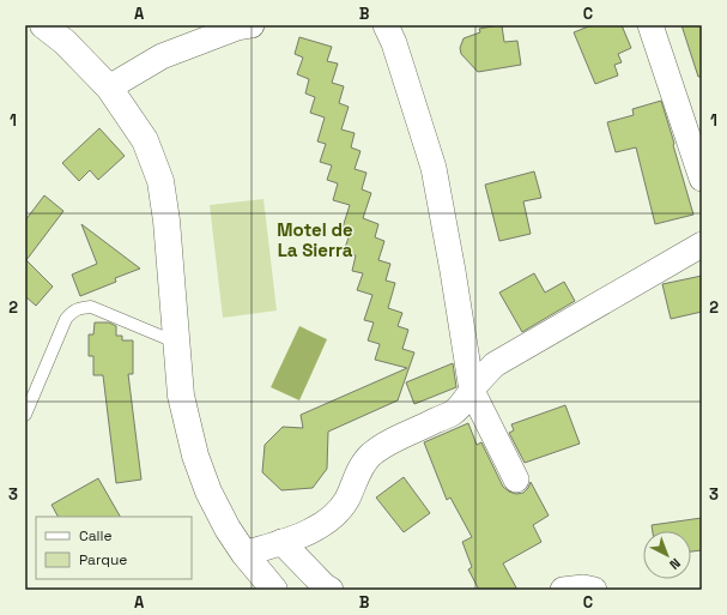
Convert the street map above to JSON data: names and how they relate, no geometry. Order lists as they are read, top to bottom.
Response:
{
  "districts": ["Motel de La Sierra"],
  "legend": ["Calle", "Parque"],
  "north": "bottom right",
  "grid": {
    "columns": ["A", "B", "C"],
    "rows": ["1", "2", "3"]
  }
}
